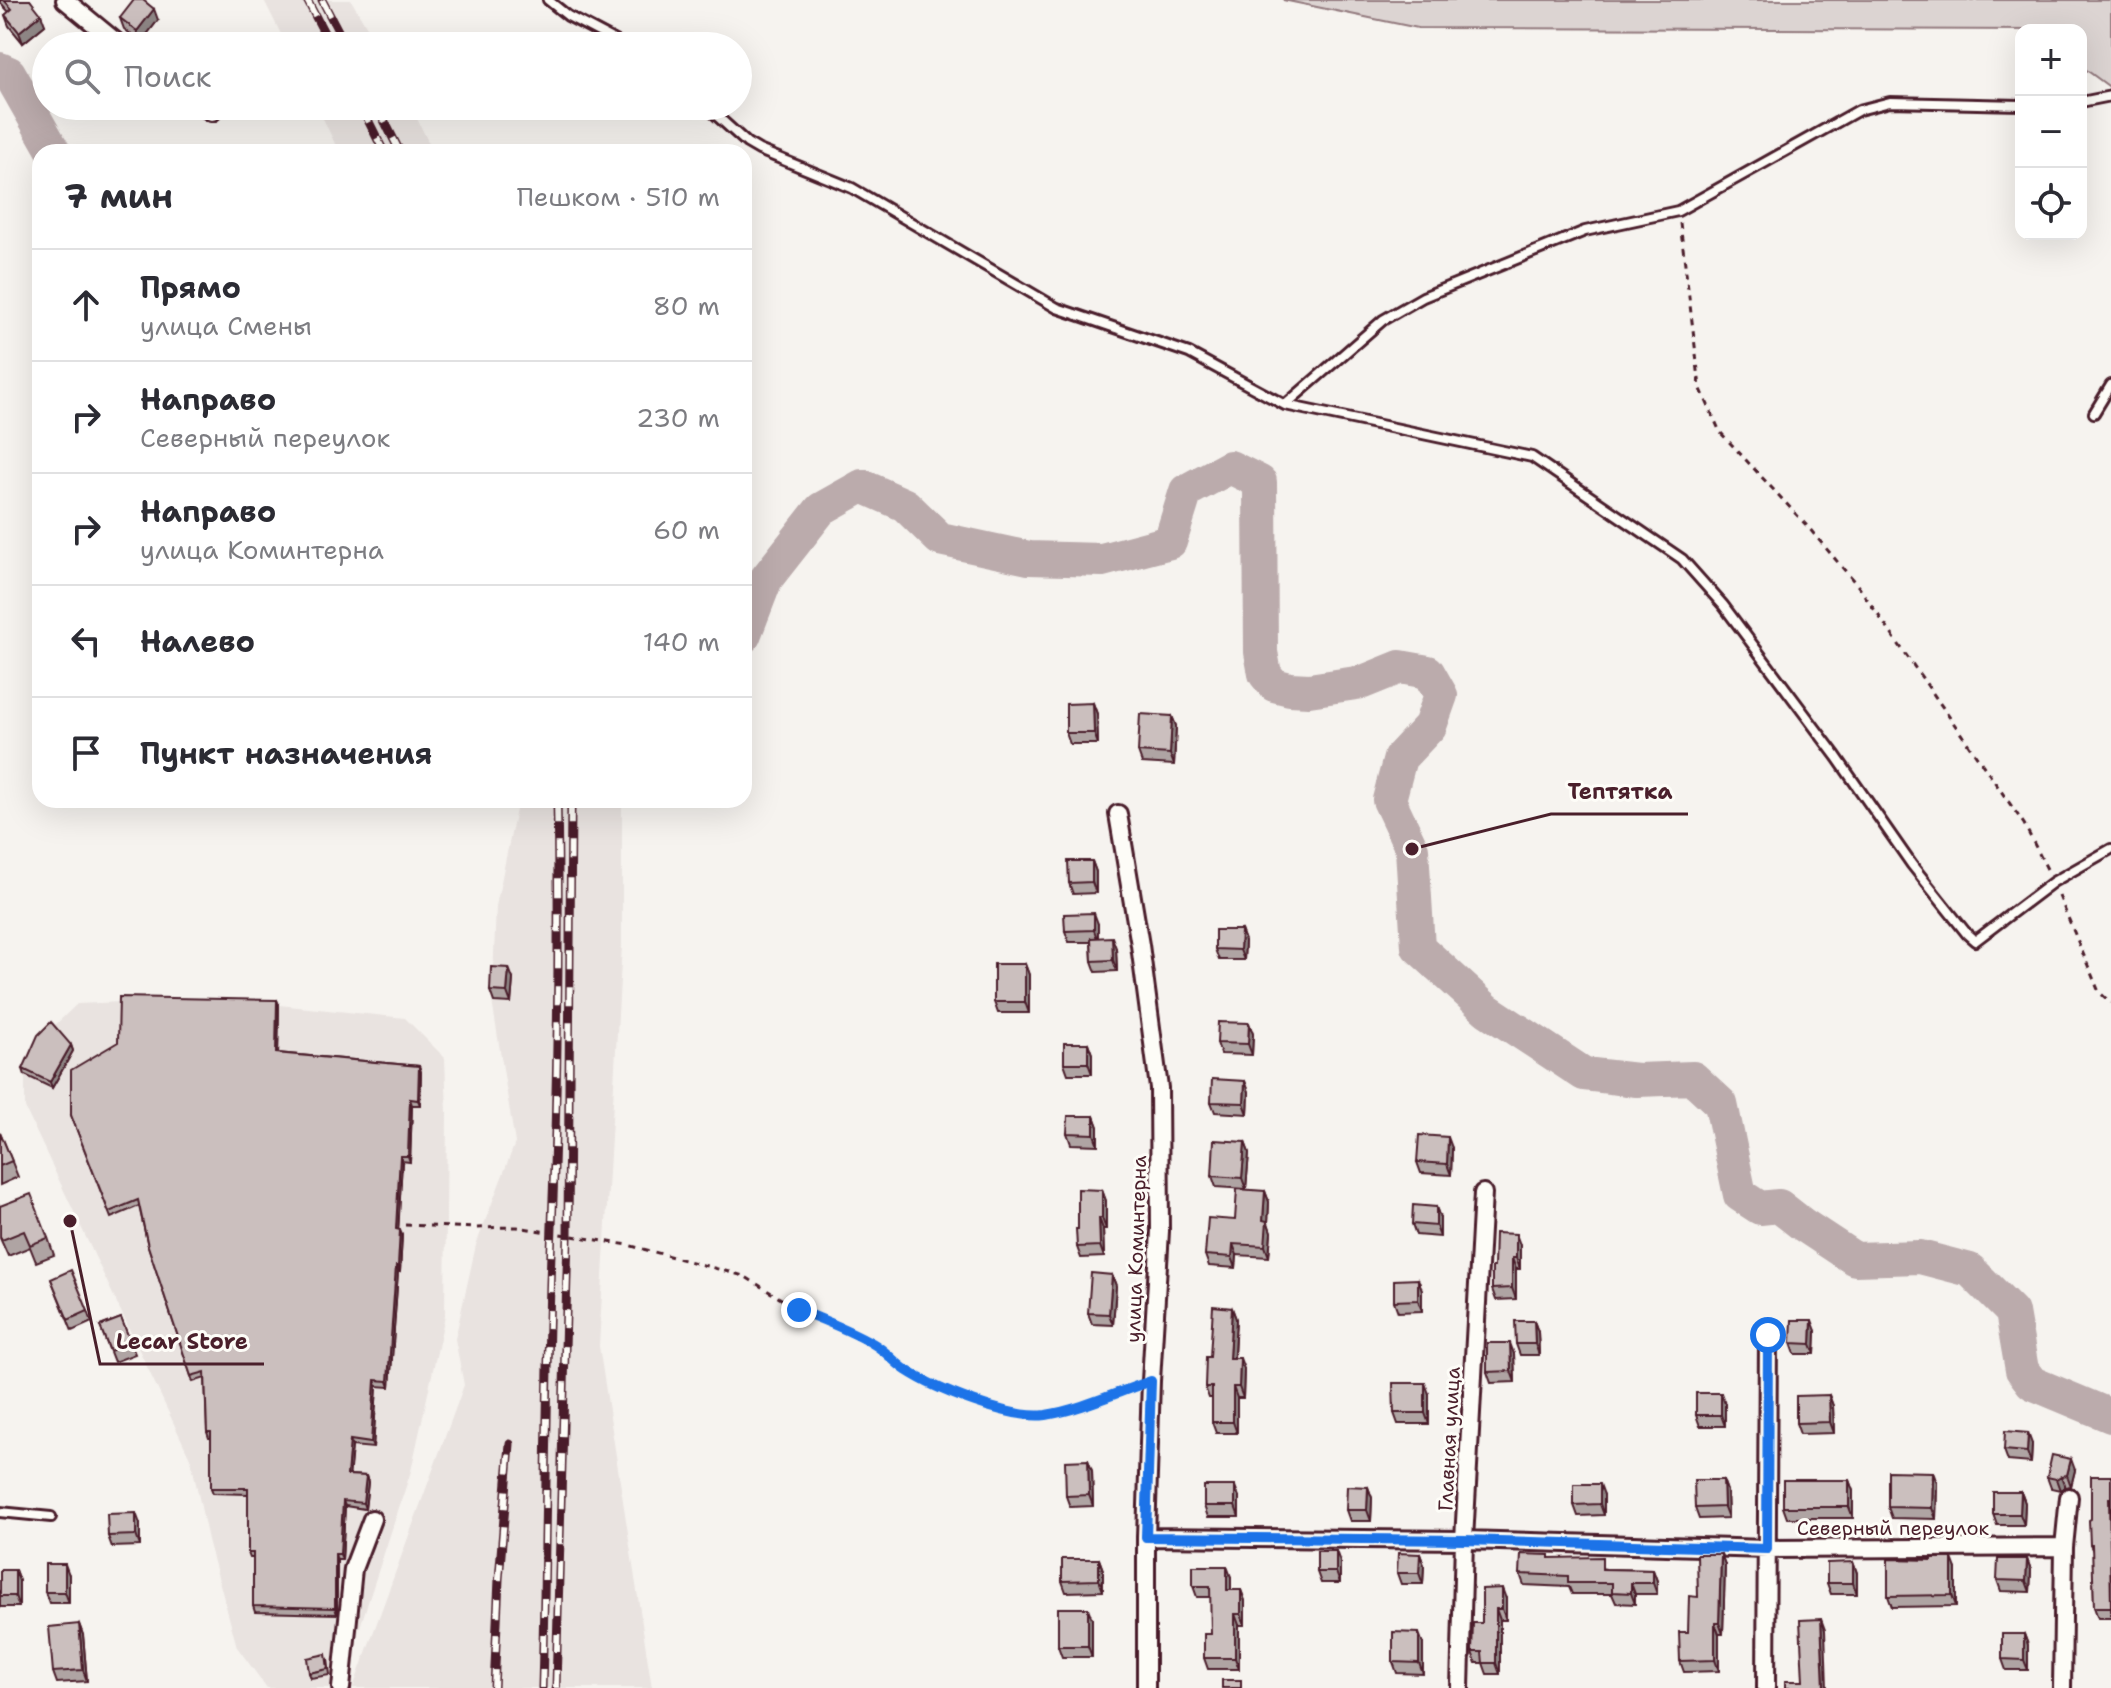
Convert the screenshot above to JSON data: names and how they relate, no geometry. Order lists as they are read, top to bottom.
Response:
{
  "streets": {
    "street": ["улица Коминтерна", "Главная улица", "Северный переулок"]
  },
  "crossings": [
    ["улица Коминтерна", "Северный переулок"],
    ["Главная улица", "Северный переулок"]
  ],
  "places": ["Тептятка", "Lecar Store"],
  "page": {
    "map_buttons": ["+", "−"],
    "search": "Поиск",
    "heading": ["7 мин", "Пешком · 510 m"],
    "list": [
      ["Прямо", "улица Смены", "80 m"],
      ["Направо", "Северный переулок", "230 m"],
      ["Направо", "улица Коминтерна", "60 m"],
      ["Налево", "140 m"],
      "Пункт назначения"
    ]
  }
}
